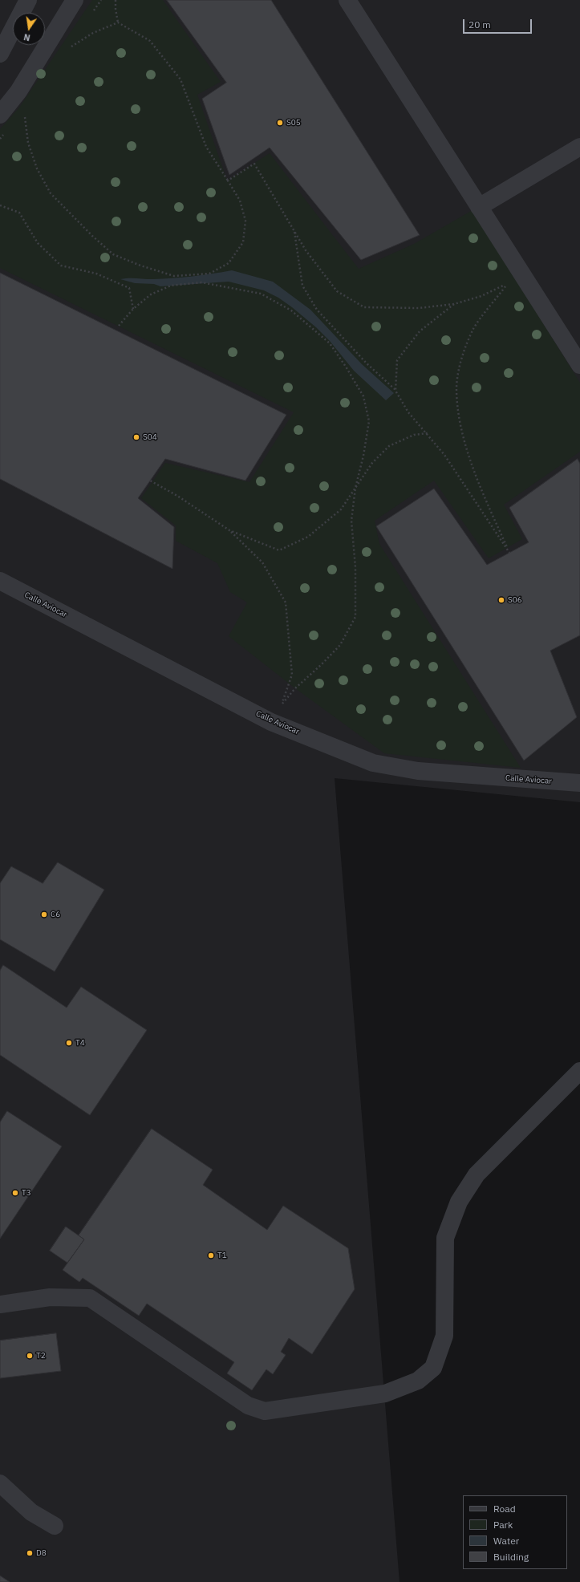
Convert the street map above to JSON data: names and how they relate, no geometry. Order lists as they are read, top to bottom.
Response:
{
  "streets": {
    "street": ["Calle Aviocar"]
  },
  "places": [
    "S05",
    "S04",
    "S06",
    "C6",
    "T4",
    "T3",
    "T1",
    "T2",
    "D8"
  ],
  "legend": [
    "Road",
    "Park",
    "Water",
    "Building"
  ],
  "scale_bar": "20 m",
  "north": "bottom"
}
